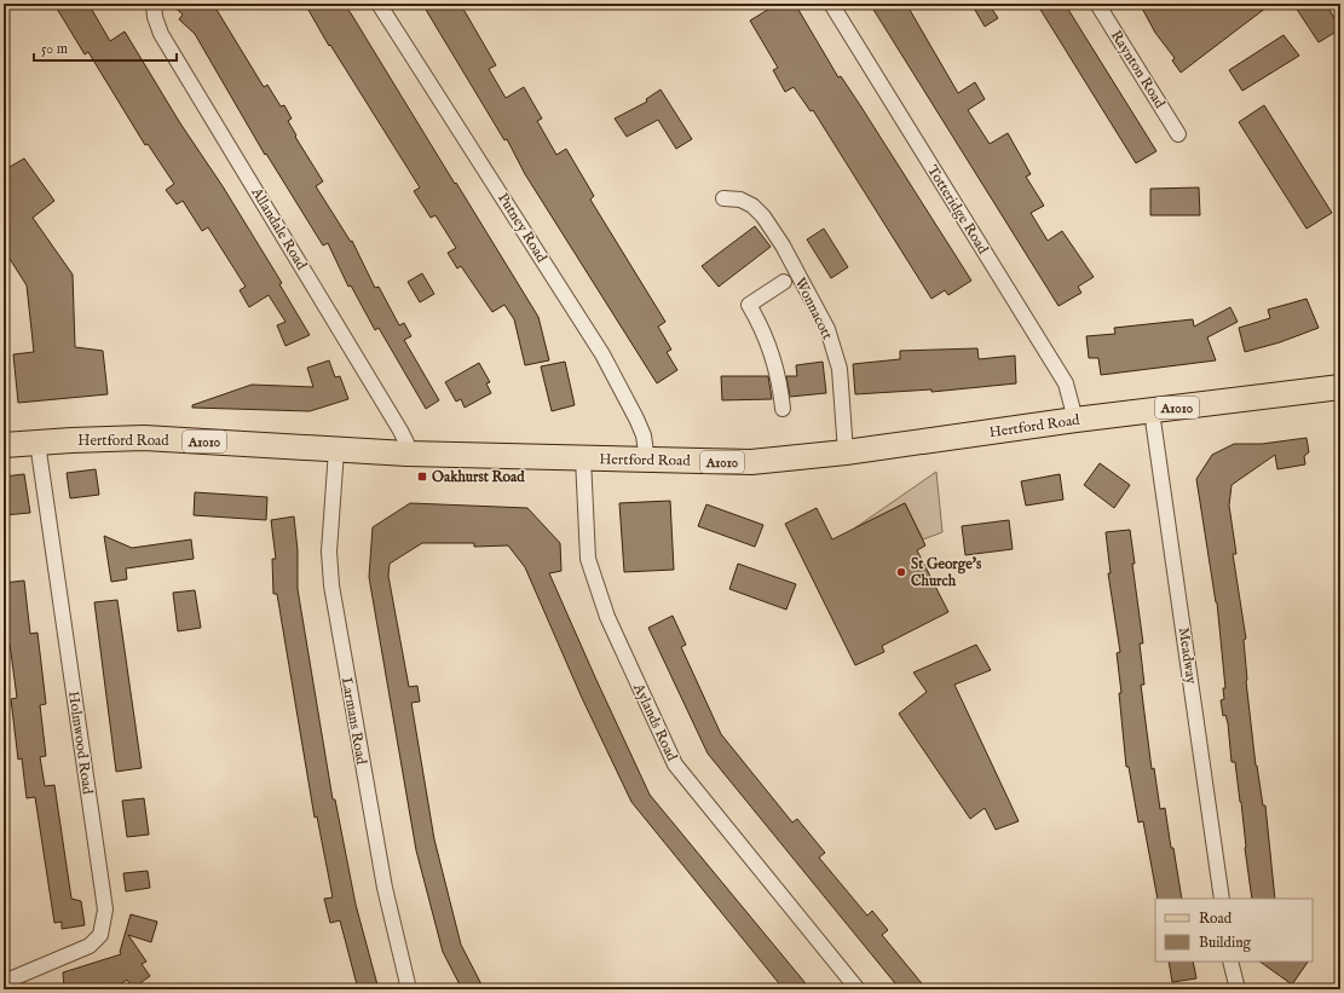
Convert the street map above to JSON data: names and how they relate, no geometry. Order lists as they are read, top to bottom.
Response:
{
  "streets": {
    "main road": ["A1010", "Hertford Road"],
    "street": [
      "Raynton Road",
      "Totteridge Road",
      "Putney Road",
      "Allandale Road",
      "Wonnacott",
      "Meadway",
      "Larmans Road",
      "Aylands Road",
      "Holmwood Road"
    ]
  },
  "crossings": [
    ["Totteridge Road", "Hertford Road"],
    ["Putney Road", "Hertford Road"],
    ["Allandale Road", "Hertford Road"],
    ["Wonnacott", "Hertford Road"],
    ["Hertford Road", "Meadway"],
    ["Hertford Road", "Larmans Road"],
    ["Hertford Road", "Aylands Road"],
    ["Hertford Road", "Holmwood Road"]
  ],
  "places": {
    "transit": ["Oakhurst Road"],
    "other": ["St George's Church"]
  },
  "legend": ["Road", "Building"],
  "scale_bar": "50 m"
}
